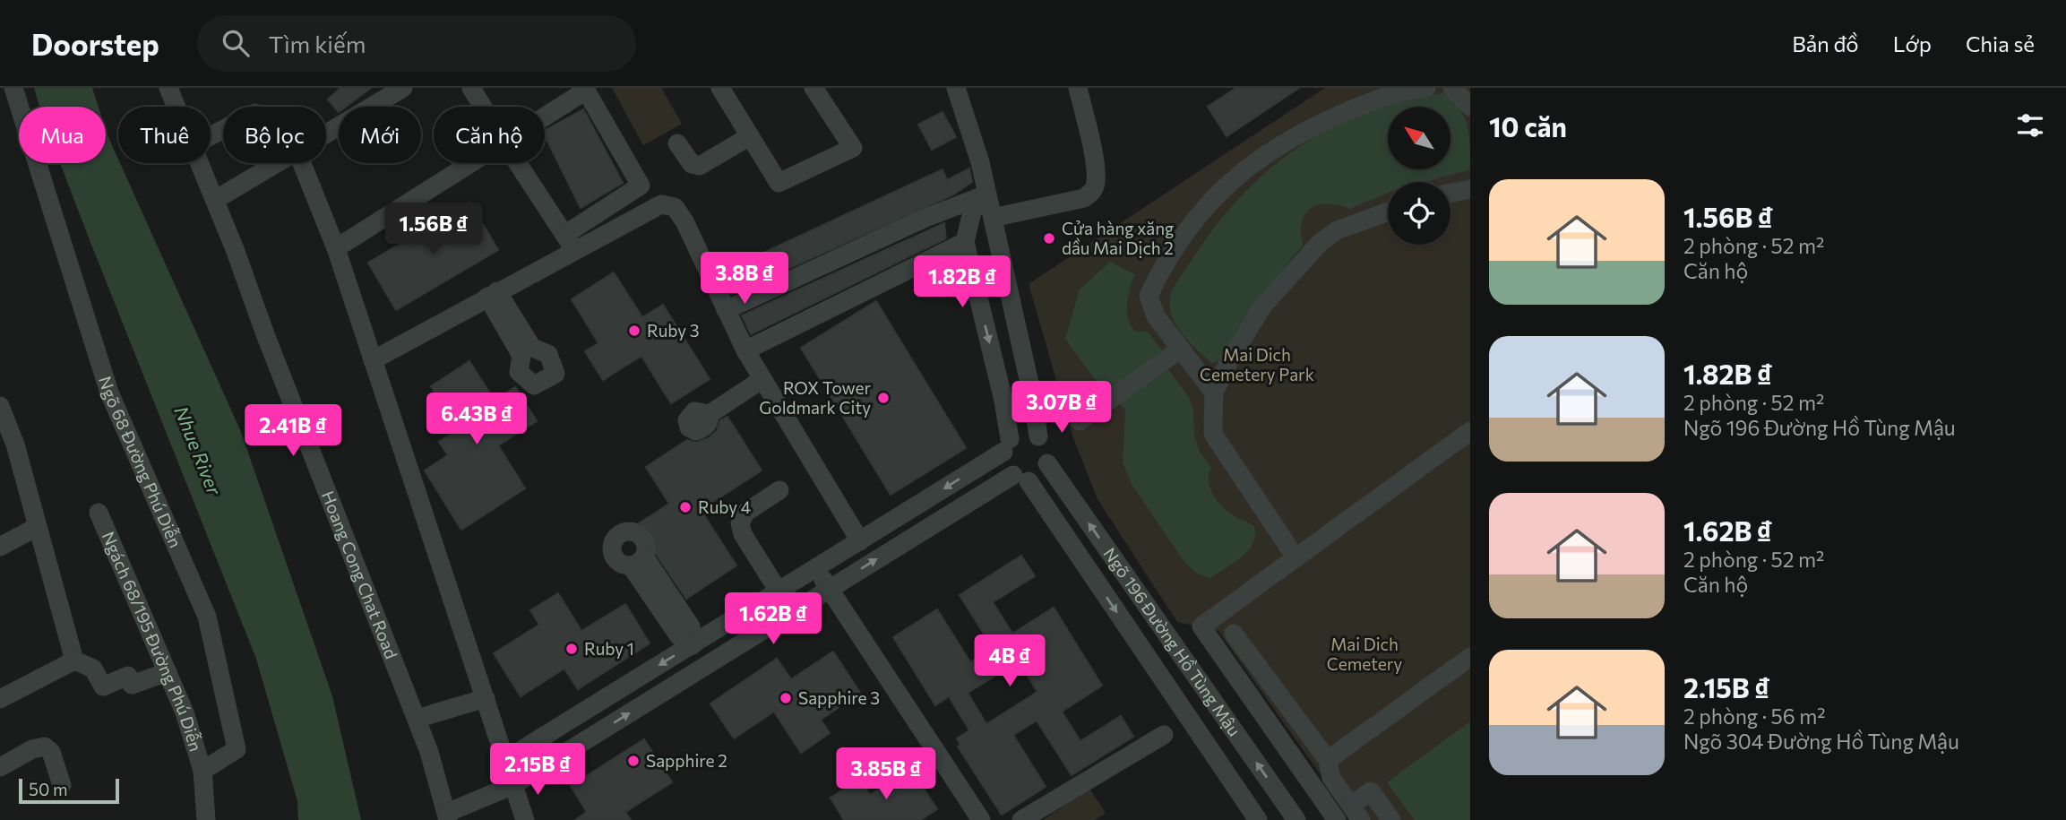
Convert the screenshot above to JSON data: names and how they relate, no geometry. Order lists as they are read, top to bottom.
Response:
{
  "streets": {
    "street": [
      "Ngõ 68 Đường Phú Diễn",
      "Hoang Cong Chat Road",
      "Ngách 68/195 Đường Phú Diễn",
      "Ngõ 196 Đường Hồ Tùng Mậu"
    ]
  },
  "crossings": [
    ["Ngõ 68 Đường Phú Diễn", "Ngách 68/195 Đường Phú Diễn"]
  ],
  "water": ["Nhue River"],
  "parks": ["Mai Dich Cemetery Park", "Mai Dich Cemetery"],
  "places": [
    "Cửa hàng xăng dầu Mai Dịch 2",
    "Ruby 3",
    "ROX Tower Goldmark City",
    "Ruby 4",
    "Ruby 1",
    "Sapphire 3",
    "Sapphire 2"
  ],
  "scale_bar": "50 m",
  "north": "top left",
  "page": {
    "header": "Doorstep",
    "search": "Tìm kiếm",
    "nav": ["Bản đồ", "Lớp", "Chia sẻ"],
    "heading": "10 căn",
    "chip": [
      "Mua",
      "Thuê",
      "Bộ lọc",
      "Mới",
      "Căn hộ"
    ],
    "list": [
      {
        "name": "1.56B ₫",
        "note": "2 phòng · 52 m² · Căn hộ"
      },
      {
        "name": "1.82B ₫",
        "note": "2 phòng · 52 m² · Ngõ 196 Đường Hồ Tùng Mậu"
      },
      {
        "name": "1.62B ₫",
        "note": "2 phòng · 52 m² · Căn hộ"
      },
      {
        "name": "2.15B ₫",
        "note": "2 phòng · 56 m² · Ngõ 304 Đường Hồ Tùng Mậu"
      }
    ],
    "price": [
      "1.56B ₫",
      "3.8B ₫",
      "1.82B ₫",
      "3.07B ₫",
      "6.43B ₫",
      "2.41B ₫",
      "1.62B ₫",
      "4B ₫",
      "2.15B ₫",
      "3.85B ₫"
    ],
    "scale": "50 m"
  }
}
